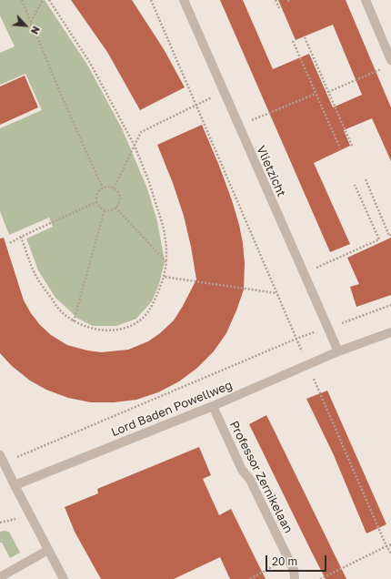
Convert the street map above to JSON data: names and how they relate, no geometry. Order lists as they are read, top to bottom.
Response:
{
  "streets": {
    "street": ["Vlietzicht", "Lord Baden Powellweg", "Professor Zernikelaan"]
  },
  "crossings": [
    ["Vlietzicht", "Lord Baden Powellweg"],
    ["Lord Baden Powellweg", "Professor Zernikelaan"]
  ],
  "scale_bar": "20 m",
  "north": "bottom right"
}
